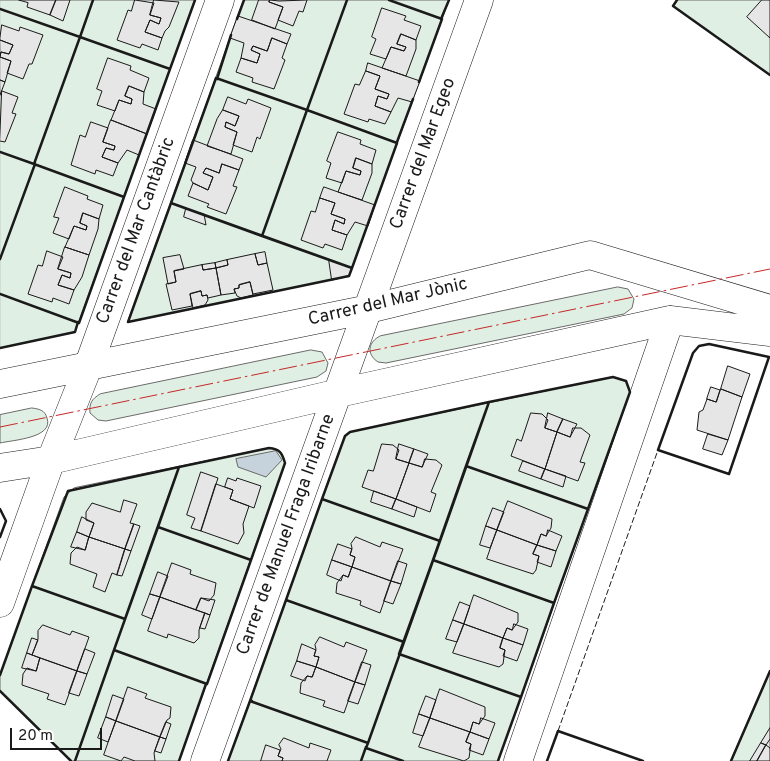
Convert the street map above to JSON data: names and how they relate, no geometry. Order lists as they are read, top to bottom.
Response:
{
  "streets": {
    "street": [
      "Carrer del Mar Egeo",
      "Carrer del Mar Cantàbric",
      "Carrer del Mar Jònic",
      "Carrer de Manuel Fraga Iribarne"
    ]
  },
  "crossings": [
    ["Carrer del Mar Egeo", "Carrer del Mar Jònic"],
    ["Carrer del Mar Egeo", "Carrer de Manuel Fraga Iribarne"],
    ["Carrer del Mar Cantàbric", "Carrer del Mar Jònic"],
    ["Carrer del Mar Jònic", "Carrer de Manuel Fraga Iribarne"]
  ],
  "scale_bar": "20 m"
}
